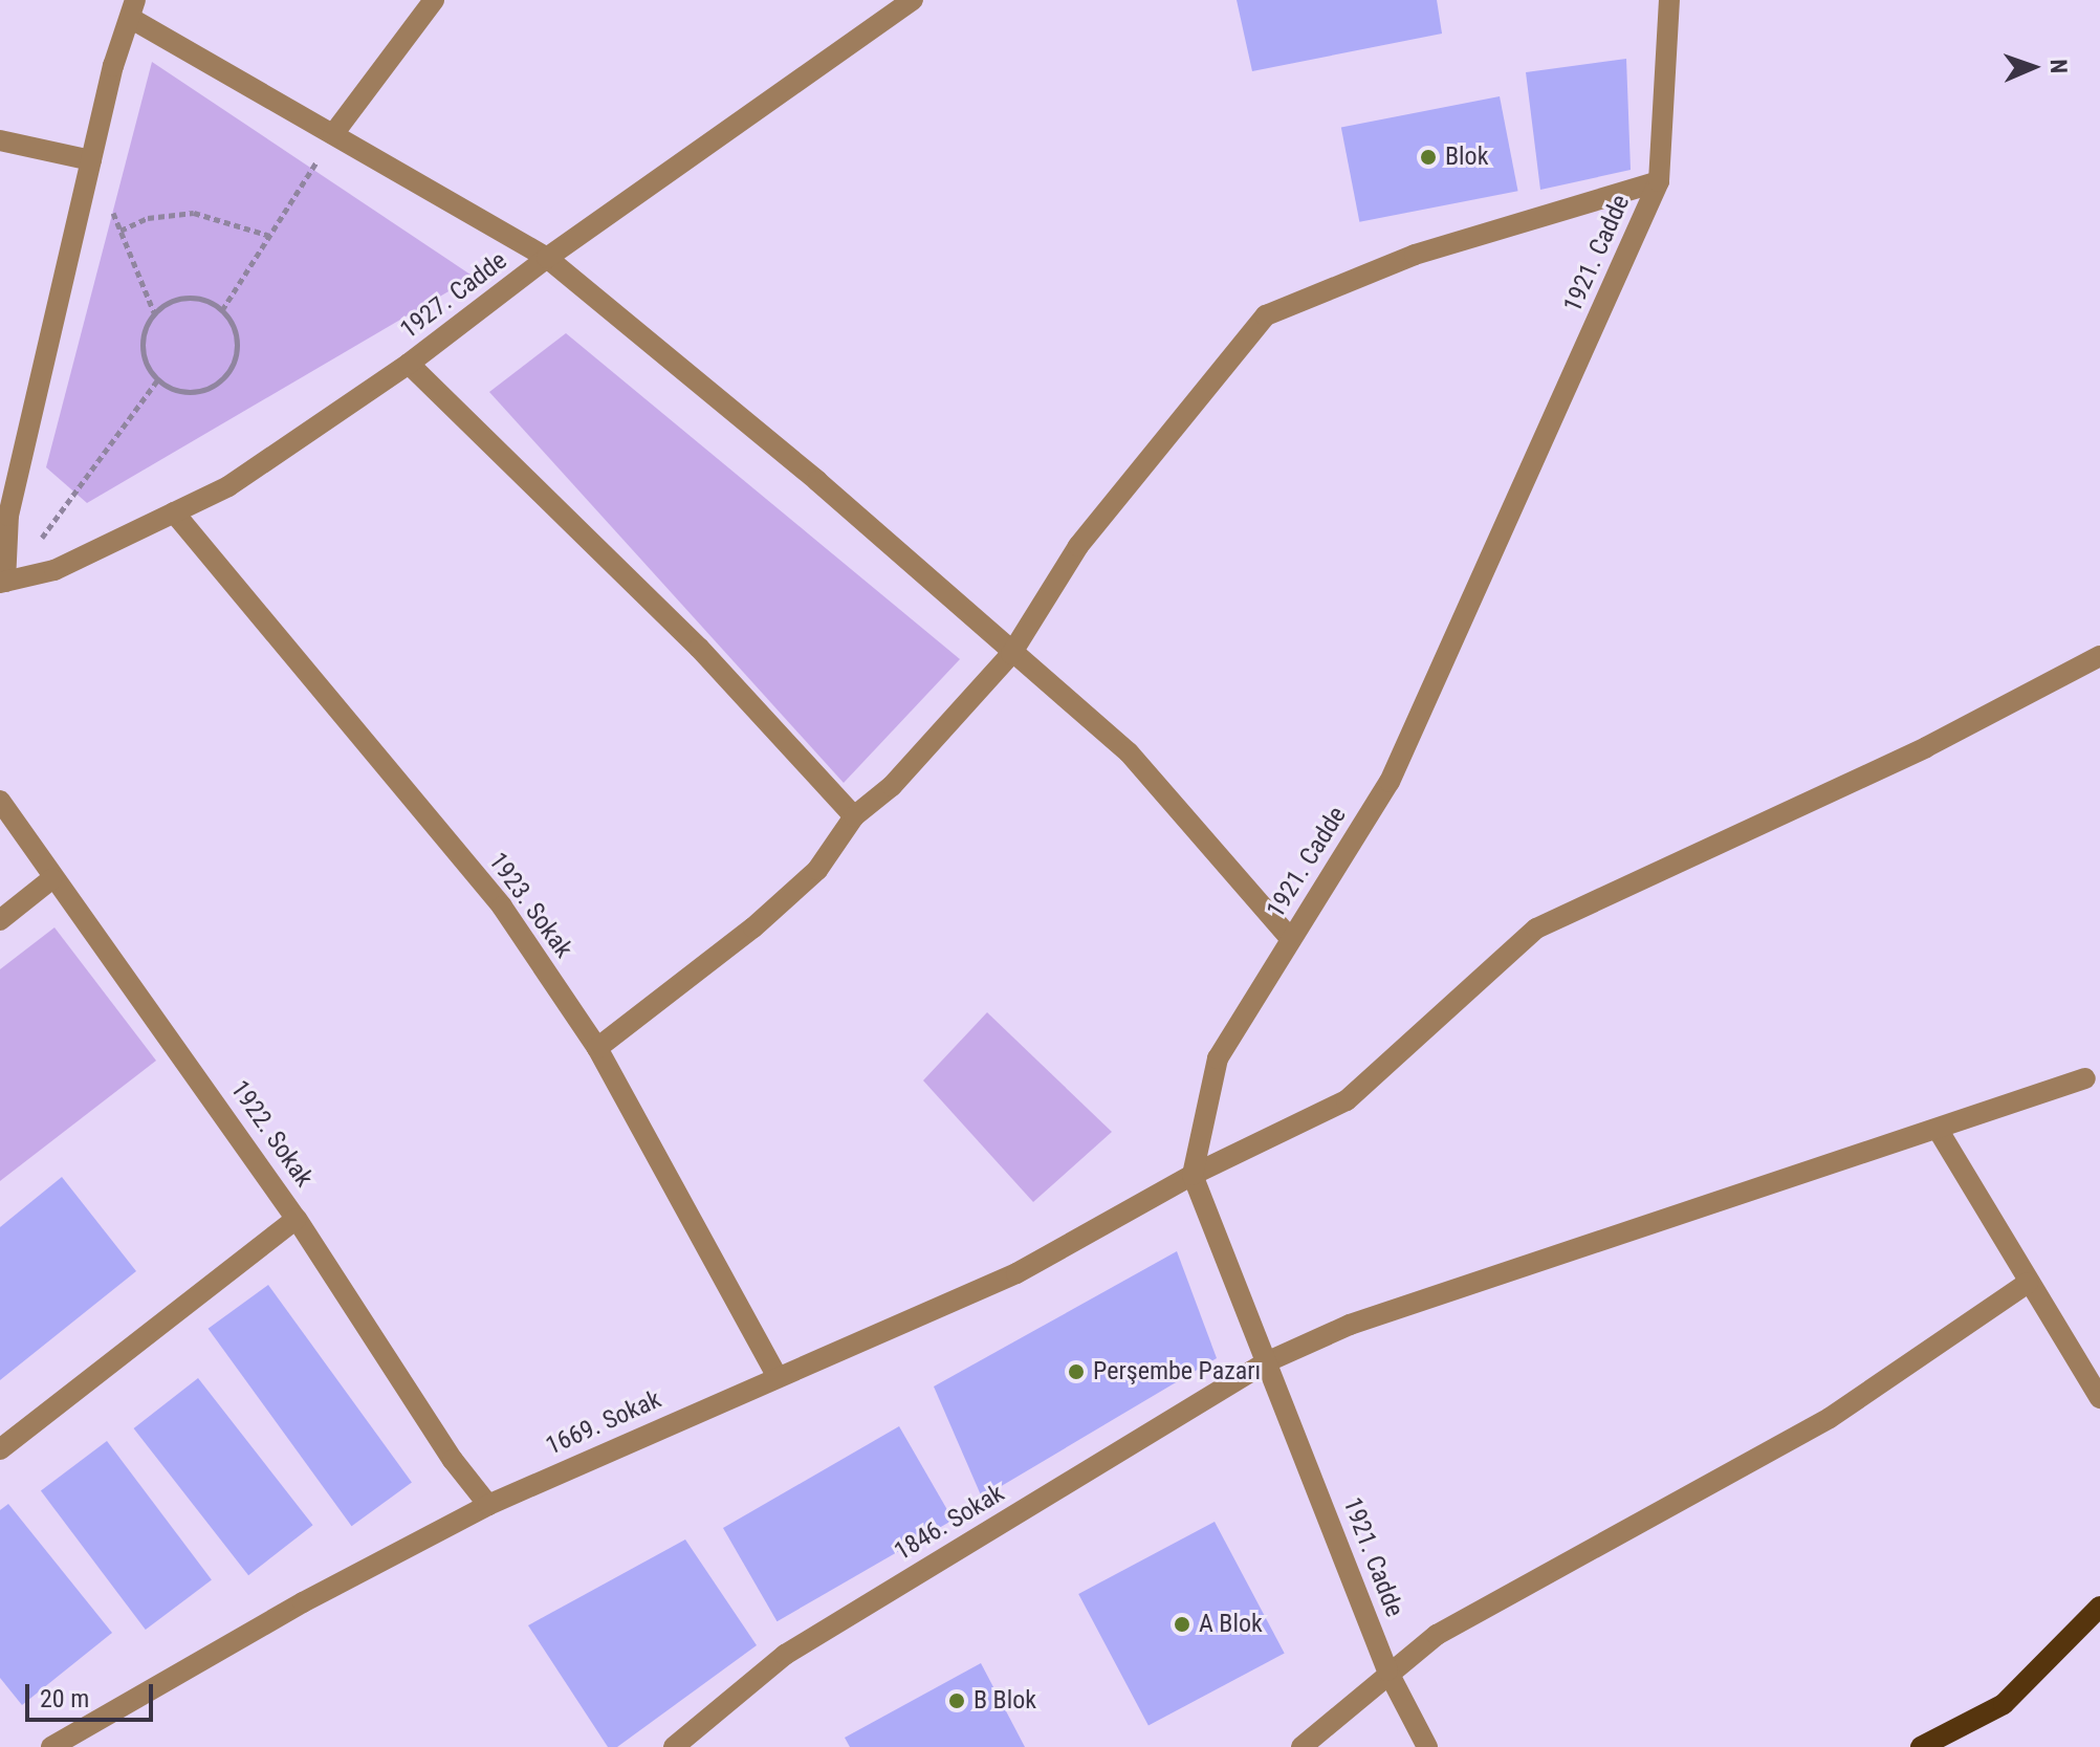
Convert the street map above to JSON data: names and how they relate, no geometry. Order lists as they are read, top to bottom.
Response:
{
  "streets": {
    "street": [
      "1921. Cadde",
      "1927. Cadde",
      "1923. Sokak",
      "1922. Sokak",
      "1669. Sokak",
      "1846. Sokak"
    ]
  },
  "crossings": [
    ["1921. Cadde", "1669. Sokak"],
    ["1921. Cadde", "1846. Sokak"],
    ["1927. Cadde", "1923. Sokak"],
    ["1923. Sokak", "1669. Sokak"],
    ["1922. Sokak", "1669. Sokak"]
  ],
  "places": [
    "Blok",
    "Perşembe Pazarı",
    "A Blok",
    "B Blok"
  ],
  "scale_bar": "20 m",
  "north": "right"
}
